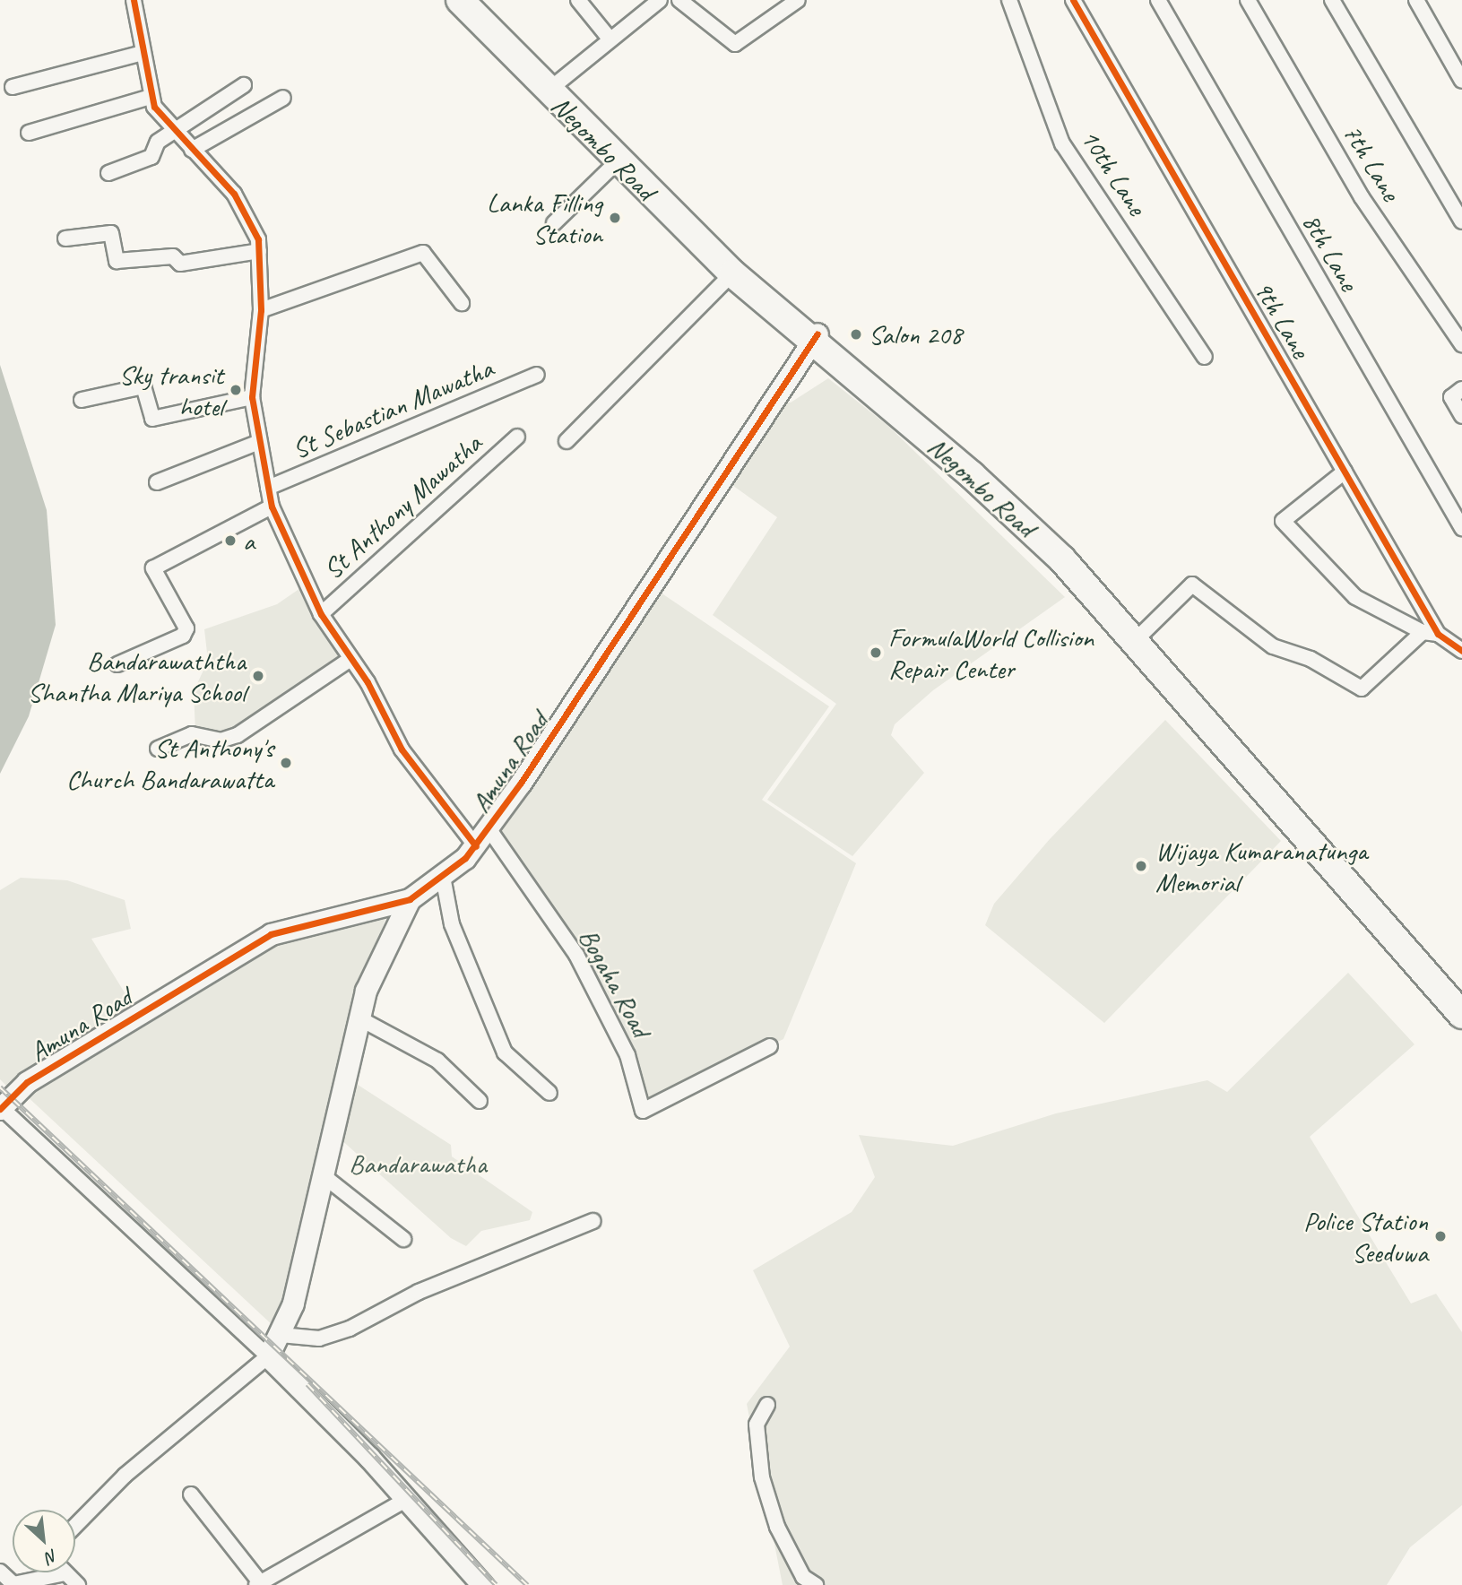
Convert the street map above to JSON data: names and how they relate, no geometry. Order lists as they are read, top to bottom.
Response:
{
  "streets": {
    "highway": ["Negombo Road"],
    "street": [
      "7th Lane",
      "10th Lane",
      "8th Lane",
      "9th Lane",
      "St Sebastian Mawatha",
      "St Anthony Mawatha",
      "Amuna Road",
      "Bogaha Road"
    ]
  },
  "crossings": [
    ["Negombo Road", "Amuna Road"],
    ["Amuna Road", "Bogaha Road"]
  ],
  "parks": ["Bandarawatha"],
  "places": [
    "Lanka Filling Station",
    "Salon 208",
    "Sky transit hotel",
    "a",
    "FormulaWorld Collision Repair Center",
    "Bandarawaththa Shantha Mariya School",
    "St Anthony's Church Bandarawatta",
    "Wijaya Kumaranatunga Memorial",
    "Police Station Seeduwa"
  ],
  "north": "bottom right"
}
